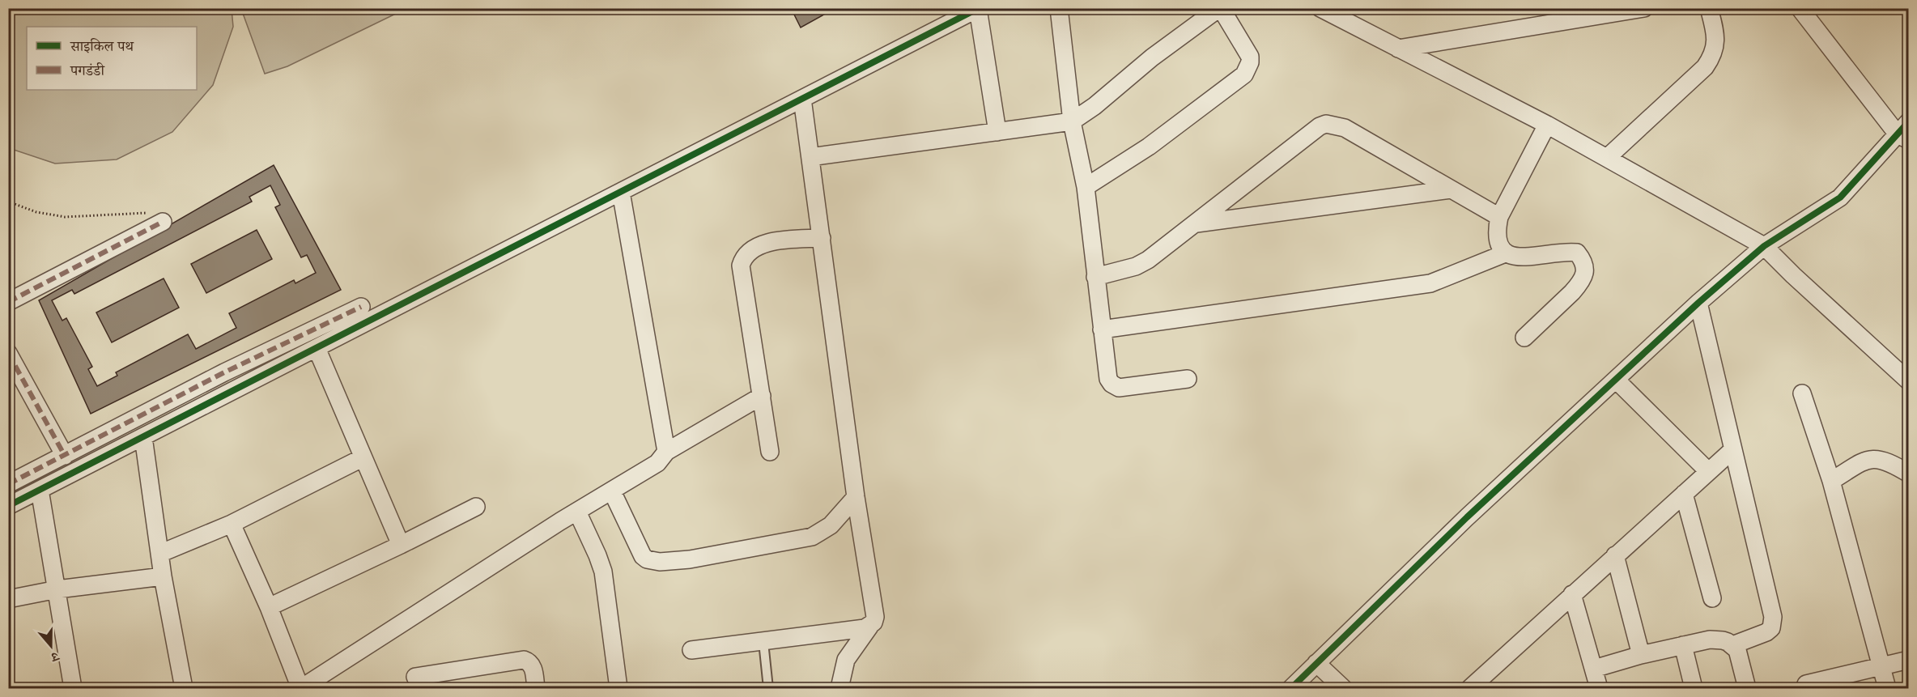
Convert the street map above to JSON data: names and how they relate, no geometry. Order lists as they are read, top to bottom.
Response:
{
  "legend": ["साइकिल पथ", "पगडंडी"],
  "north": "bottom"
}
